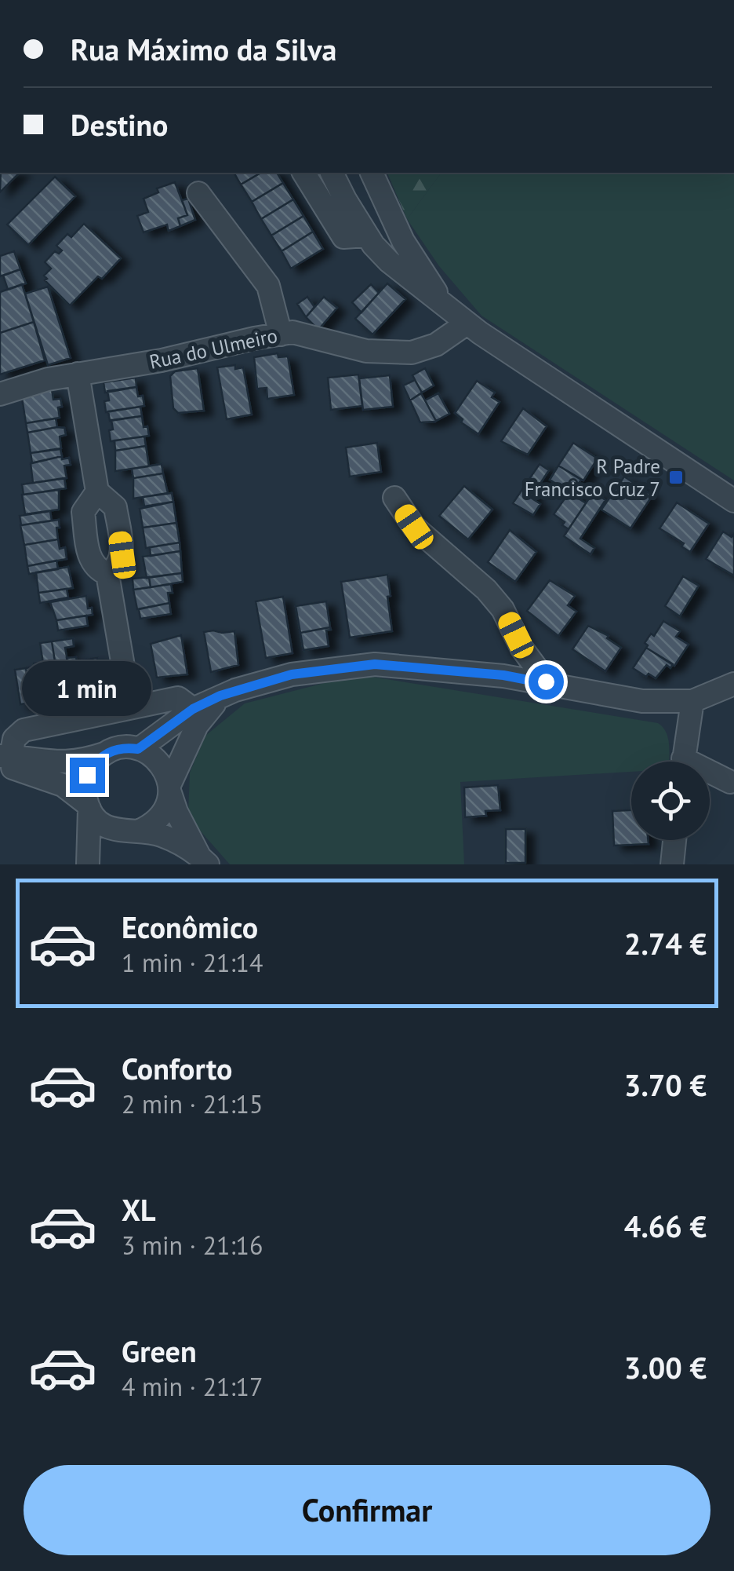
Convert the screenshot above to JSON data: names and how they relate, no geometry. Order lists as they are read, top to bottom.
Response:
{
  "streets": {
    "street": ["Rua do Ulmeiro"]
  },
  "places": {
    "transit": ["R Padre Francisco Cruz 7"]
  },
  "page": {
    "banner": ["Rua Máximo da Silva", "Destino"],
    "bubble": "1 min",
    "list": [
      {
        "name": "Econômico",
        "note": "1 min · 21:14",
        "value": "2.74 €"
      },
      {
        "name": "Conforto",
        "note": "2 min · 21:15",
        "value": "3.70 €"
      },
      {
        "name": "XL",
        "note": "3 min · 21:16",
        "value": "4.66 €"
      },
      {
        "name": "Green",
        "note": "4 min · 21:17",
        "value": "3.00 €"
      }
    ],
    "buttons": "Confirmar"
  }
}
